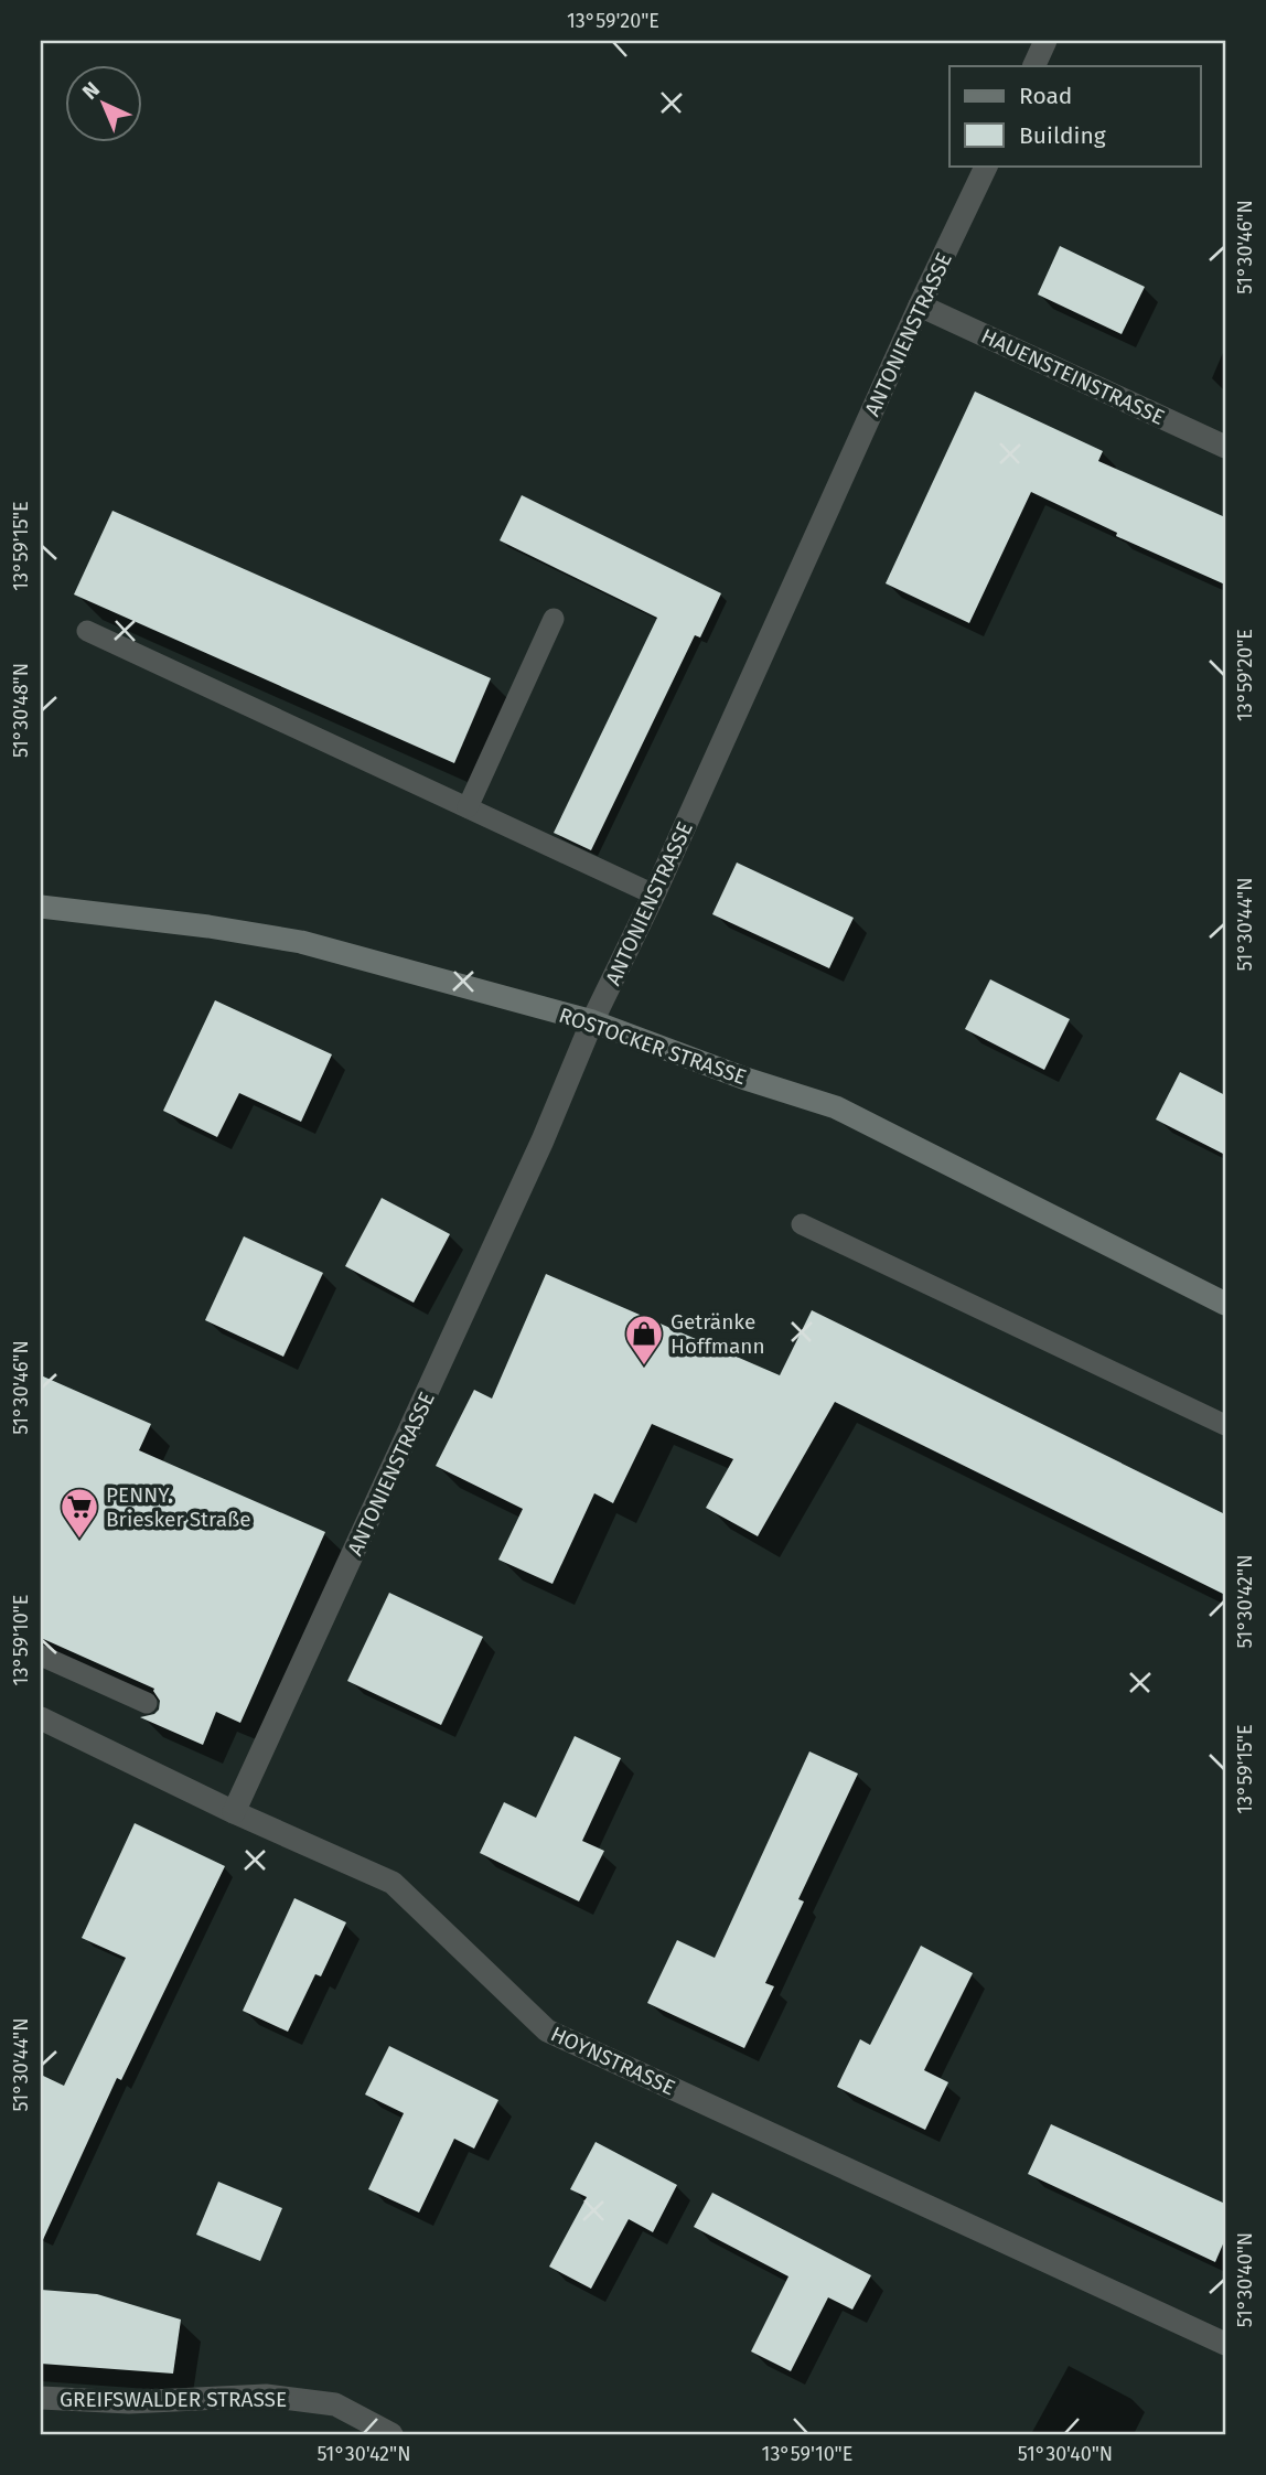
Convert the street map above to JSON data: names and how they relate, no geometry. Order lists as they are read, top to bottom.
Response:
{
  "streets": {
    "street": [
      "ANTONIENSTRASSE",
      "HAUENSTEINSTRASSE",
      "ROSTOCKER STRASSE",
      "HOYNSTRASSE",
      "GREIFSWALDER STRASSE"
    ]
  },
  "crossings": [
    ["ANTONIENSTRASSE", "HAUENSTEINSTRASSE"],
    ["ANTONIENSTRASSE", "ROSTOCKER STRASSE"],
    ["ANTONIENSTRASSE", "HOYNSTRASSE"]
  ],
  "places": {
    "shop": ["Getränke Hoffmann"],
    "supermarket": ["PENNY. Briesker Straße"]
  },
  "legend": ["Road", "Building"],
  "north": "top left",
  "coordinates": [
    "13°59'20\"E",
    "51°30'46\"N",
    "13°59'15\"E",
    "51°30'48\"N",
    "51°30'44\"N",
    "51°30'42\"N",
    "13°59'10\"E",
    "51°30'40\"N"
  ]
}
